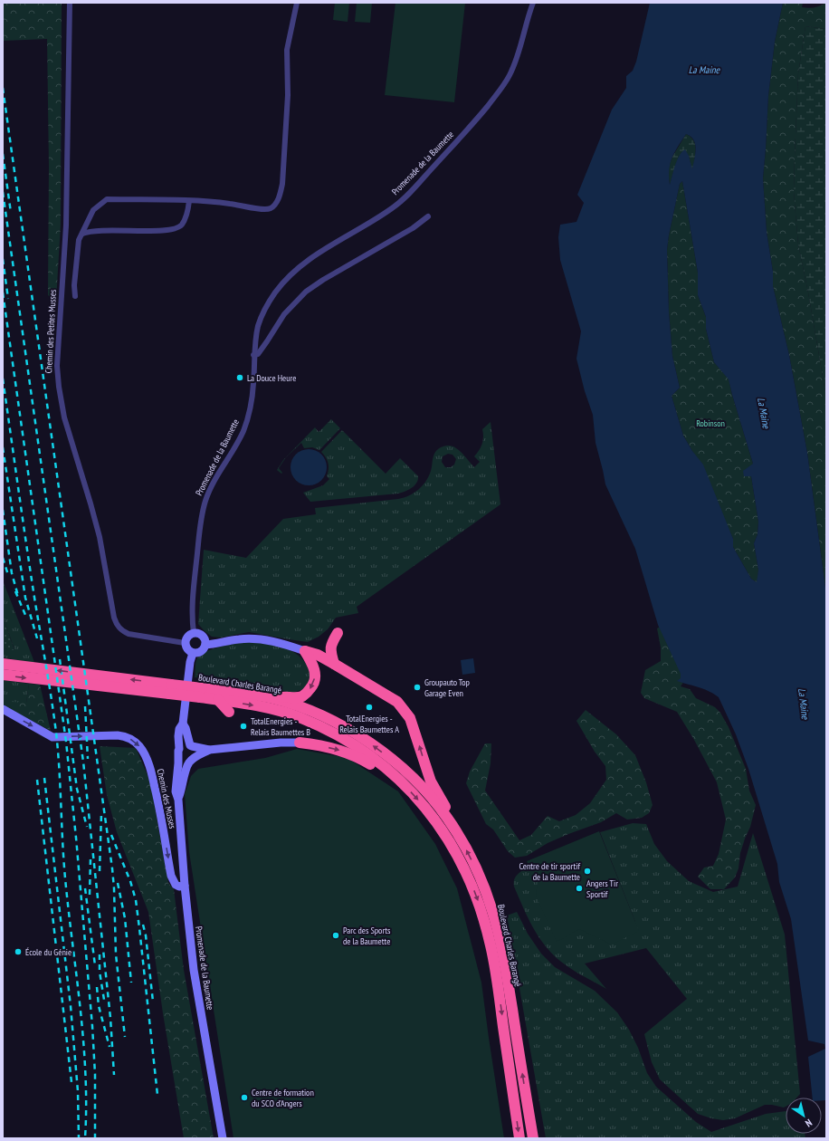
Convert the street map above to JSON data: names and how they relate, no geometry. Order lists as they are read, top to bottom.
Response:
{
  "streets": {
    "highway": ["Boulevard Charles Barangé"],
    "street": ["Promenade de la Baumette", "Chemin des Petites Musses", "Chemin des Musses"]
  },
  "crossings": [
    ["Promenade de la Baumette", "Chemin des Petites Musses"],
    ["Promenade de la Baumette", "Chemin des Musses"]
  ],
  "one_way": ["Chemin des Musses"],
  "water": ["La Maine"],
  "parks": ["Robinson"],
  "places": [
    "La Douce Heure",
    "Groupauto Top Garage Even",
    "TotalEnergies - Relais Baumettes A",
    "TotalEnergies - Relais Baumettes B",
    "Centre de tir sportif de la Baumette",
    "Angers Tir Sportif",
    "Parc des Sports de la Baumette",
    "École du Génie",
    "Centre de formation du SCO d’Angers"
  ],
  "north": "bottom right"
}
